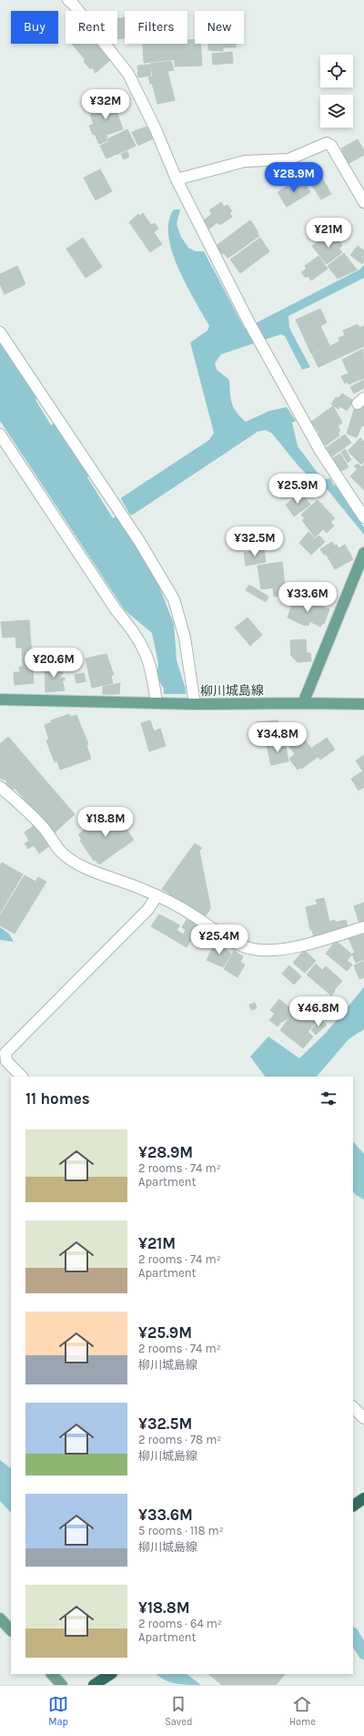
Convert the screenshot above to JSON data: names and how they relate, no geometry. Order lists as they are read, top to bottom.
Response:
{
  "streets": {
    "main road": ["柳川城島線"]
  },
  "page": {
    "chip": [
      "Buy",
      "Rent",
      "Filters",
      "New"
    ],
    "price": [
      "¥32M",
      "¥28.9M",
      "¥21M",
      "¥25.9M",
      "¥32.5M",
      "¥33.6M",
      "¥20.6M",
      "¥34.8M",
      "¥18.8M",
      "¥25.4M",
      "¥46.8M"
    ],
    "heading": "11 homes",
    "list": [
      {
        "name": "¥28.9M",
        "note": "2 rooms · 74 m² · Apartment"
      },
      {
        "name": "¥21M",
        "note": "2 rooms · 74 m² · Apartment"
      },
      {
        "name": "¥25.9M",
        "note": "2 rooms · 74 m² · 柳川城島線"
      },
      {
        "name": "¥32.5M",
        "note": "2 rooms · 78 m² · 柳川城島線"
      },
      {
        "name": "¥33.6M",
        "note": "5 rooms · 118 m² · 柳川城島線"
      },
      {
        "name": "¥18.8M",
        "note": "2 rooms · 64 m² · Apartment"
      }
    ],
    "tabs": ["Map", "Saved", "Home"]
  }
}
